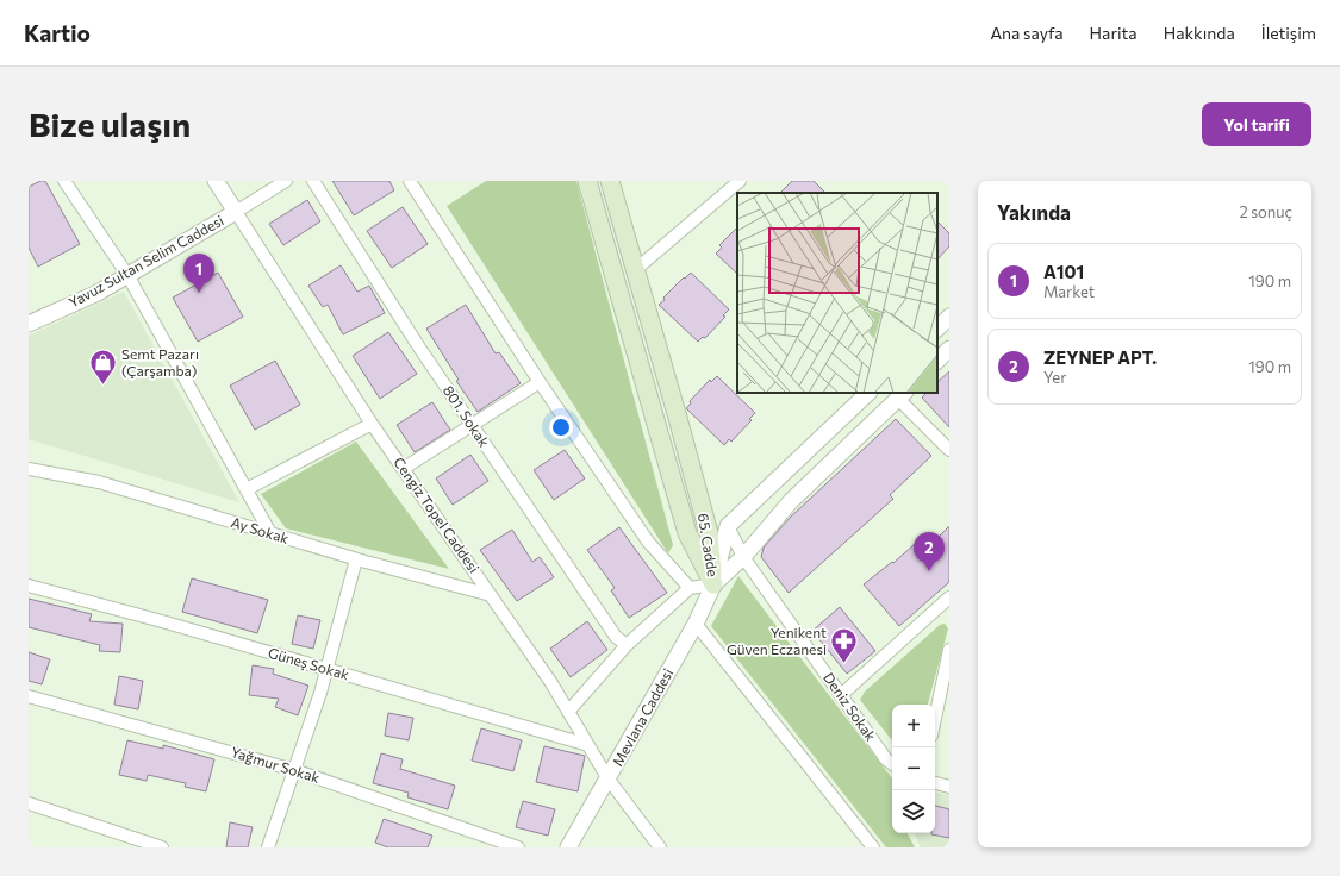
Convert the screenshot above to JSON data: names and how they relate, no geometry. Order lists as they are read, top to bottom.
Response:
{
  "streets": {
    "main road": ["65. Cadde"],
    "street": [
      "Yavuz Sultan Selim Caddesi",
      "801. Sokak",
      "Cengiz Topel Caddesi",
      "Ay Sokak",
      "Güneş Sokak",
      "Deniz Sokak",
      "Mevlana Caddesi",
      "Yağmur Sokak"
    ]
  },
  "crossings": [
    ["Yavuz Sultan Selim Caddesi", "Cengiz Topel Caddesi"],
    ["Cengiz Topel Caddesi", "Ay Sokak"],
    ["Cengiz Topel Caddesi", "Güneş Sokak"],
    ["Cengiz Topel Caddesi", "Mevlana Caddesi"],
    ["65. Cadde", "Mevlana Caddesi"]
  ],
  "places": {
    "shop": ["Semt Pazarı (Çarşamba)"],
    "pharmacy": ["Yenikent Güven Eczanesi"]
  },
  "page": {
    "header": "Kartio",
    "nav": [
      "Ana sayfa",
      "Harita",
      "Hakkında",
      "İletişim"
    ],
    "buttons": "Yol tarifi",
    "title": "Bize ulaşın",
    "heading": ["Yakında", "2 sonuç"],
    "list": [
      {
        "mark": "1",
        "name": "A101",
        "note": "Market",
        "value": "190 m"
      },
      {
        "mark": "2",
        "name": "ZEYNEP APT.",
        "note": "Yer",
        "value": "190 m"
      }
    ],
    "pins": ["1", "2"],
    "map_buttons": ["+", "−"]
  }
}
